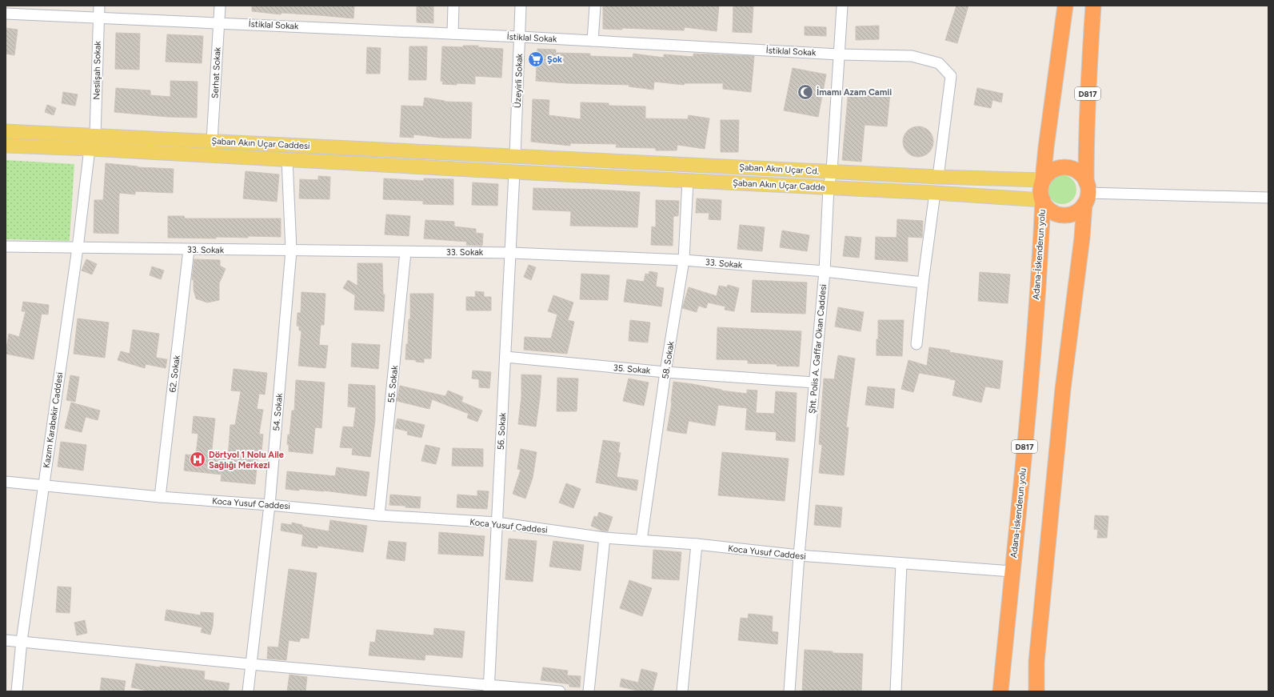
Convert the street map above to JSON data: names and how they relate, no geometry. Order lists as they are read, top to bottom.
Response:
{
  "streets": {
    "highway": ["D817", "Adana-İskenderun yolu"],
    "main road": ["Şaban Akın Uçar Caddesi", "Şaban Akın Uçar Cd.", "Şaban Akın Uçar Cadde"],
    "street": [
      "İstiklal Sokak",
      "Neslişah Sokak",
      "Serhat Sokak",
      "Üzeyirli Sokak",
      "33. Sokak",
      "Şht. Polis A. Gaffar Okan Caddesi",
      "58. Sokak",
      "35. Sokak",
      "62. Sokak",
      "55. Sokak",
      "54. Sokak",
      "Kazım Karabekir Caddesi",
      "56. Sokak",
      "Koca Yusuf Caddesi"
    ]
  },
  "crossings": [
    ["İstiklal Sokak", "Neslişah Sokak"],
    ["İstiklal Sokak", "Serhat Sokak"],
    ["İstiklal Sokak", "Üzeyirli Sokak"],
    ["İstiklal Sokak", "Şaban Akın Uçar Cd."],
    ["İstiklal Sokak", "Şht. Polis A. Gaffar Okan Caddesi"],
    ["Neslişah Sokak", "Şaban Akın Uçar Caddesi"],
    ["Serhat Sokak", "Şaban Akın Uçar Caddesi"],
    ["Üzeyirli Sokak", "Şaban Akın Uçar Caddesi"],
    ["Üzeyirli Sokak", "Şaban Akın Uçar Cd."],
    ["D817", "Şaban Akın Uçar Cd."],
    ["D817", "Şaban Akın Uçar Cadde"],
    ["D817", "Adana-İskenderun yolu"],
    ["Şaban Akın Uçar Caddesi", "Şaban Akın Uçar Cd."],
    ["Şaban Akın Uçar Caddesi", "Şaban Akın Uçar Cadde"],
    ["Şaban Akın Uçar Caddesi", "54. Sokak"],
    ["Şaban Akın Uçar Caddesi", "Kazım Karabekir Caddesi"],
    ["Şaban Akın Uçar Caddesi", "56. Sokak"],
    ["Şaban Akın Uçar Cd.", "Şaban Akın Uçar Cadde"],
    ["Şaban Akın Uçar Cd.", "Adana-İskenderun yolu"],
    ["Şaban Akın Uçar Cd.", "Şht. Polis A. Gaffar Okan Caddesi"],
    ["Şaban Akın Uçar Cadde", "Adana-İskenderun yolu"],
    ["Şaban Akın Uçar Cadde", "Şht. Polis A. Gaffar Okan Caddesi"],
    ["Şaban Akın Uçar Cadde", "58. Sokak"],
    ["Şaban Akın Uçar Cadde", "56. Sokak"],
    ["33. Sokak", "Şht. Polis A. Gaffar Okan Caddesi"],
    ["33. Sokak", "58. Sokak"],
    ["33. Sokak", "62. Sokak"],
    ["33. Sokak", "55. Sokak"],
    ["33. Sokak", "54. Sokak"],
    ["33. Sokak", "Kazım Karabekir Caddesi"],
    ["33. Sokak", "56. Sokak"],
    ["Adana-İskenderun yolu", "Koca Yusuf Caddesi"],
    ["Şht. Polis A. Gaffar Okan Caddesi", "35. Sokak"],
    ["Şht. Polis A. Gaffar Okan Caddesi", "Koca Yusuf Caddesi"],
    ["58. Sokak", "35. Sokak"],
    ["58. Sokak", "Koca Yusuf Caddesi"],
    ["35. Sokak", "56. Sokak"],
    ["62. Sokak", "Koca Yusuf Caddesi"],
    ["55. Sokak", "Koca Yusuf Caddesi"],
    ["54. Sokak", "Koca Yusuf Caddesi"],
    ["Kazım Karabekir Caddesi", "Koca Yusuf Caddesi"],
    ["56. Sokak", "Koca Yusuf Caddesi"]
  ],
  "places": {
    "supermarket": ["Şok"],
    "mosque": ["İmamı Azam Camii"],
    "hospital": ["Dörtyol 1 Nolu Aile Sağlığı Merkezi"]
  }
}
